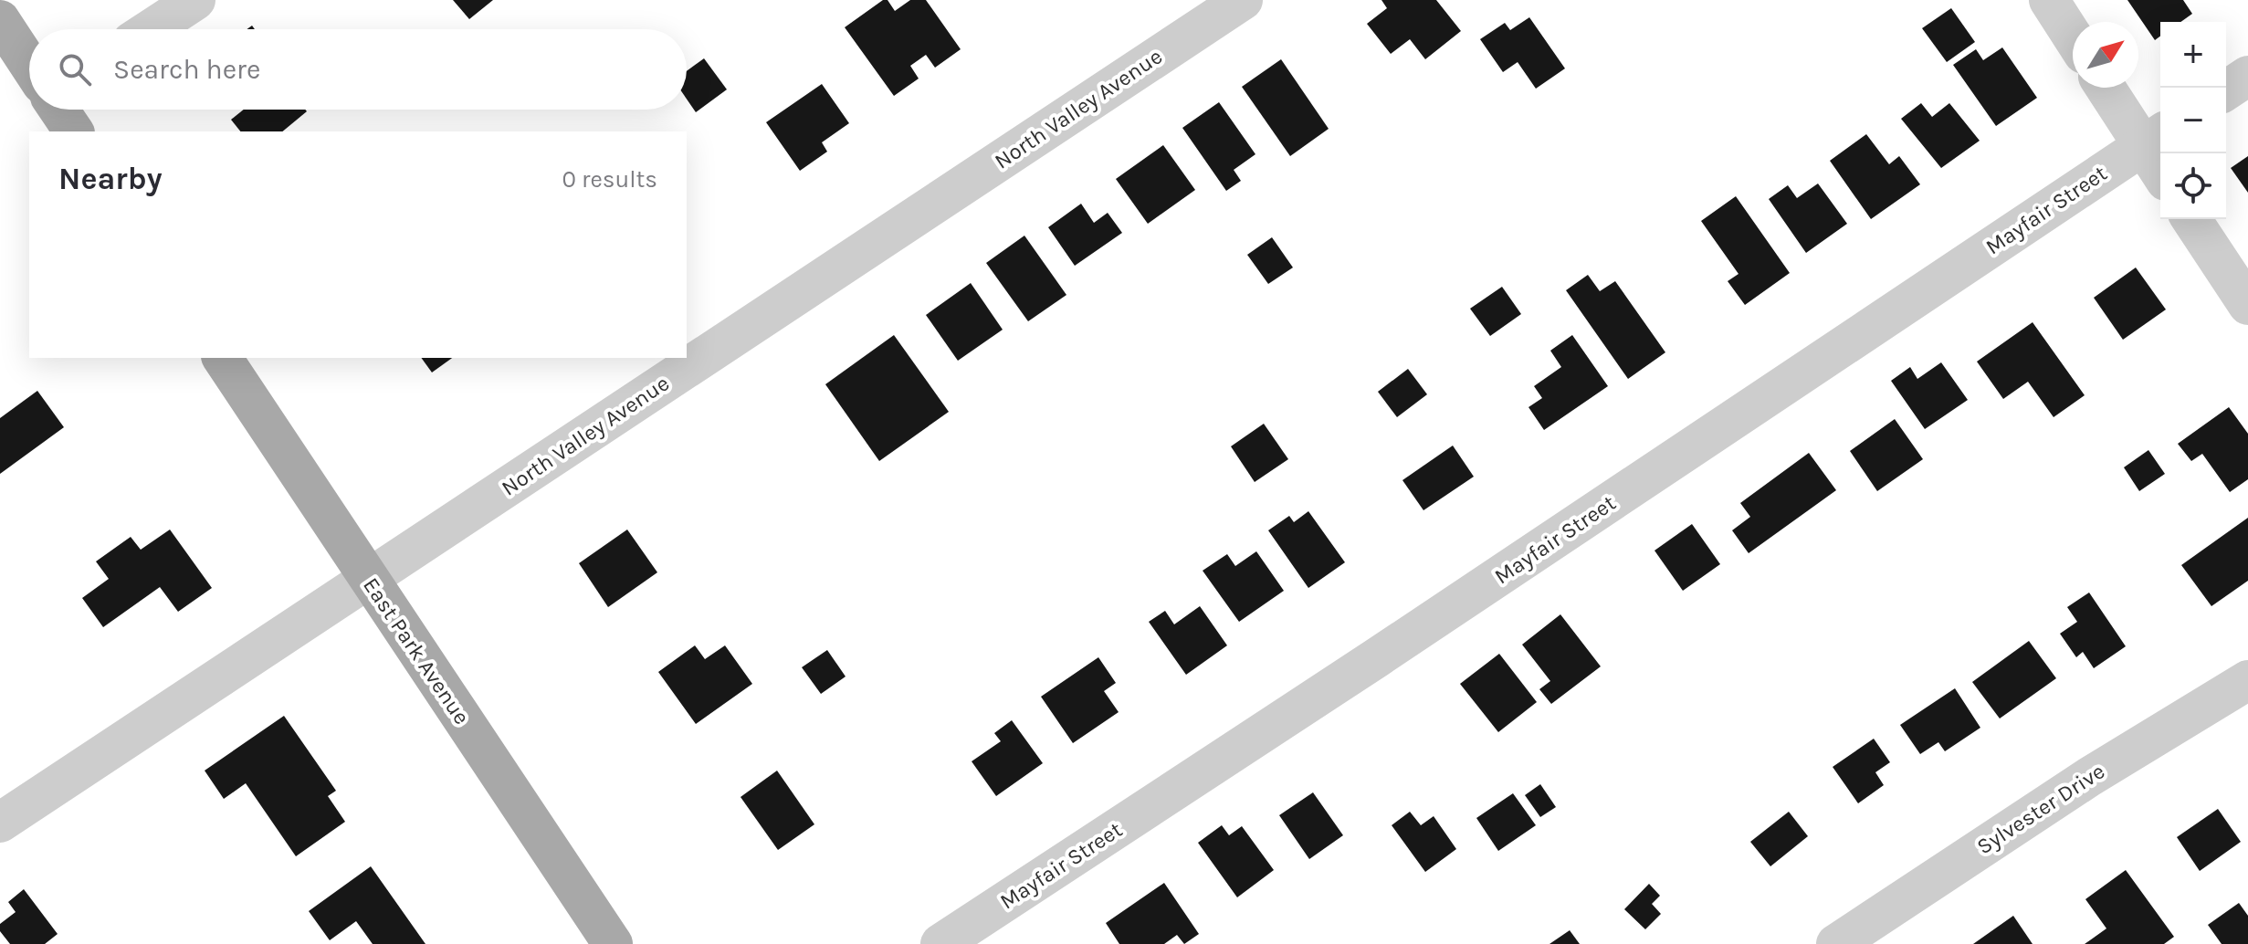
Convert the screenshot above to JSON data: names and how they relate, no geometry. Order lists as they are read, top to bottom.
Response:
{
  "streets": {
    "main road": ["East Park Avenue"],
    "street": ["North Valley Avenue", "Mayfair Street", "Sylvester Drive"]
  },
  "crossings": [
    ["North Valley Avenue", "East Park Avenue"]
  ],
  "north": "top right",
  "page": {
    "map_buttons": ["+", "−"],
    "search": "Search here",
    "heading": ["Nearby", "0 results"]
  }
}
